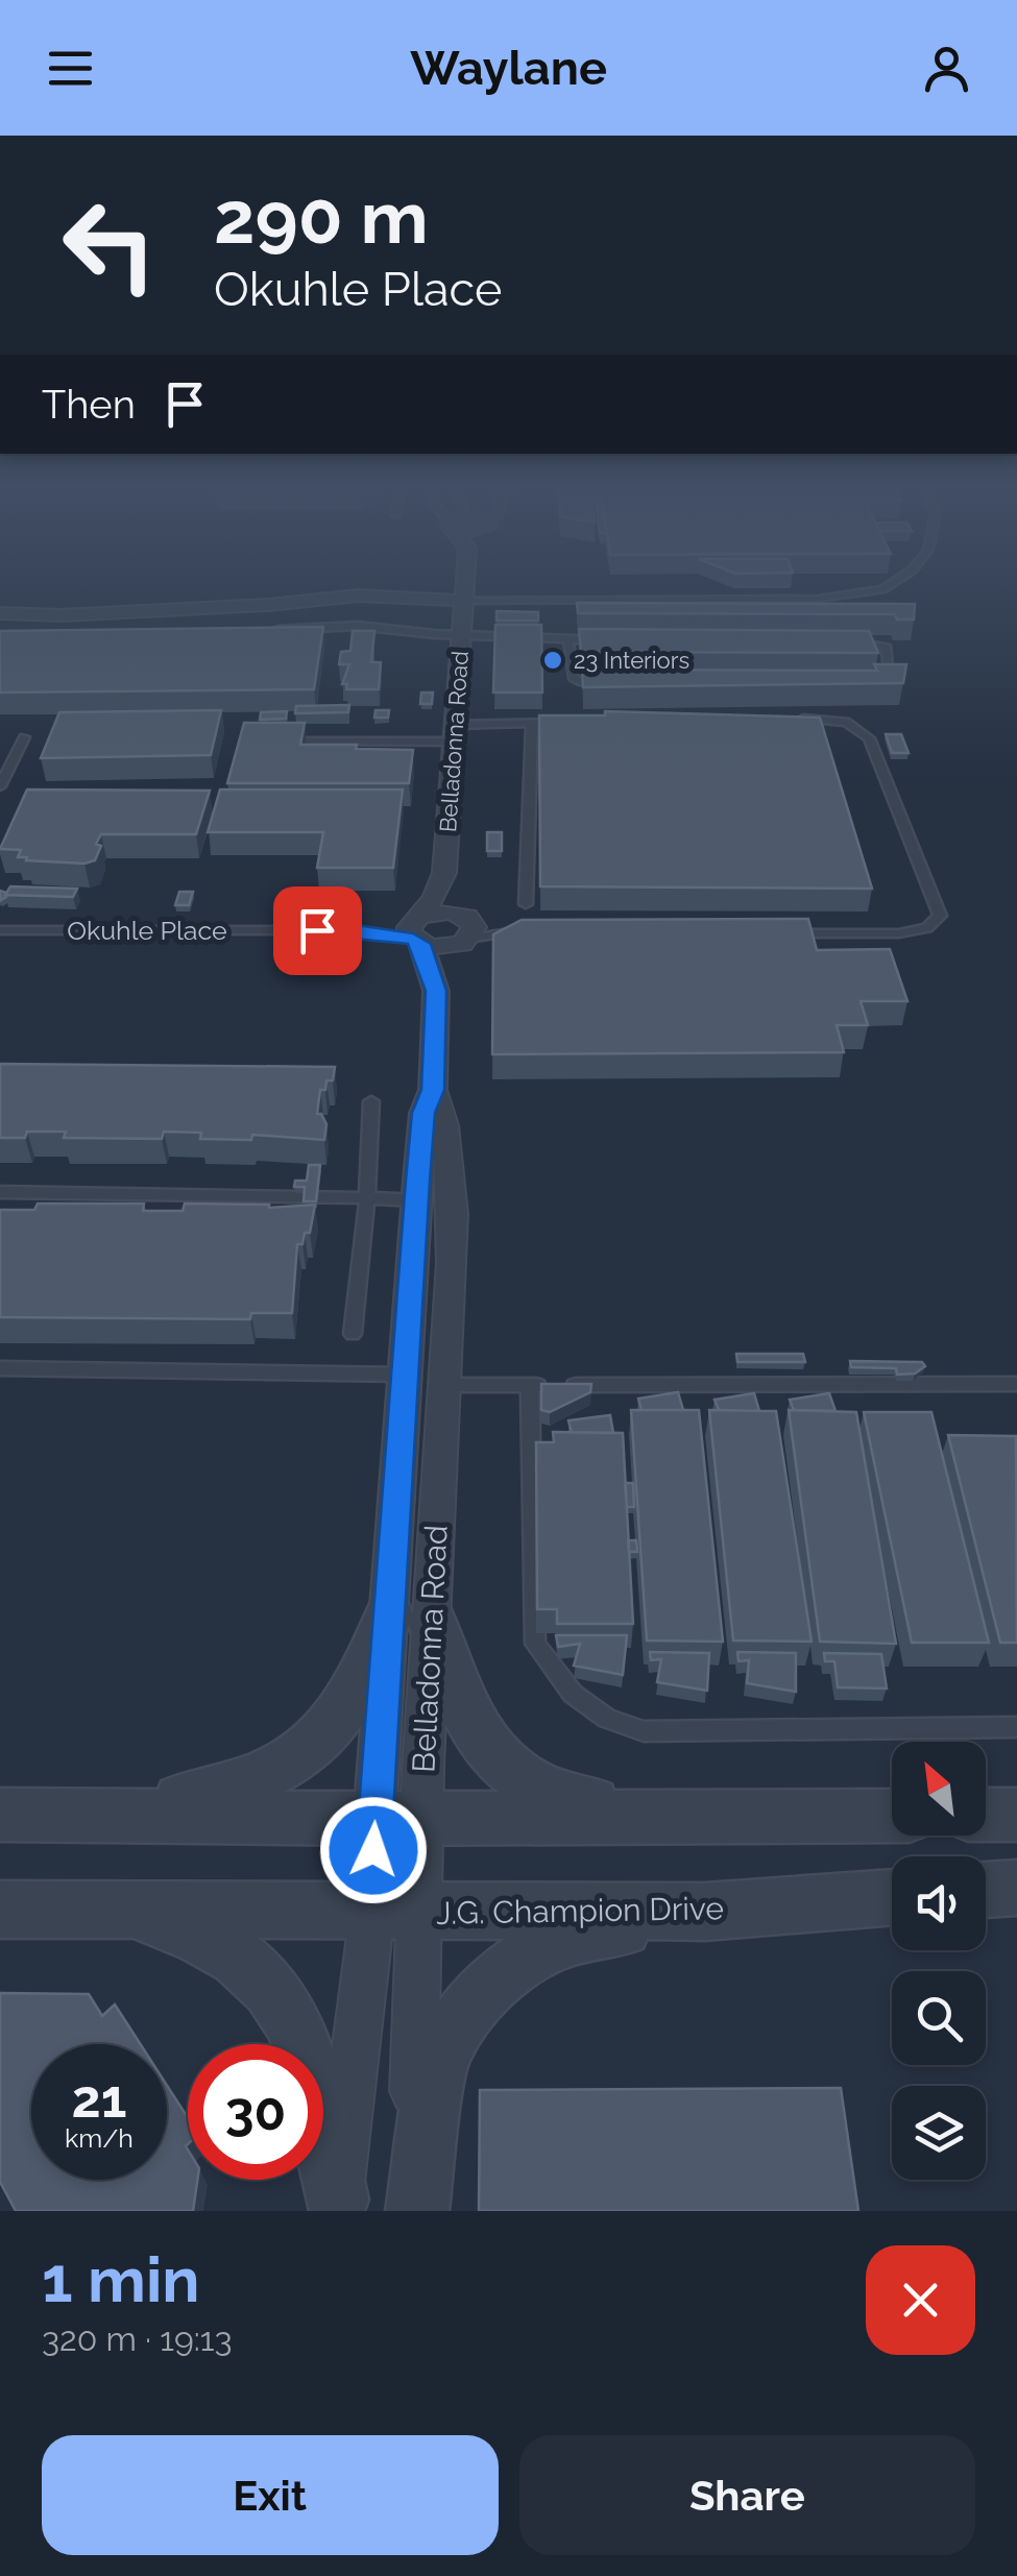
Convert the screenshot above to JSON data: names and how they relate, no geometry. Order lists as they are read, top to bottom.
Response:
{
  "streets": {
    "street": ["Belladonna Road", "J.G. Champion Drive"],
    "lane": ["Okuhle Place"]
  },
  "crossings": [
    ["Belladonna Road", "Okuhle Place"],
    ["Belladonna Road", "J.G. Champion Drive"]
  ],
  "places": ["23 Interiors"],
  "north": "top left",
  "page": {
    "header": "Waylane",
    "turn": ["290 m", "Okuhle Place"],
    "then": "Then",
    "speed": "21 km/h",
    "limit": "30",
    "heading": ["1 min", "320 m · 19:13"],
    "buttons": ["Exit", "Share"]
  }
}
